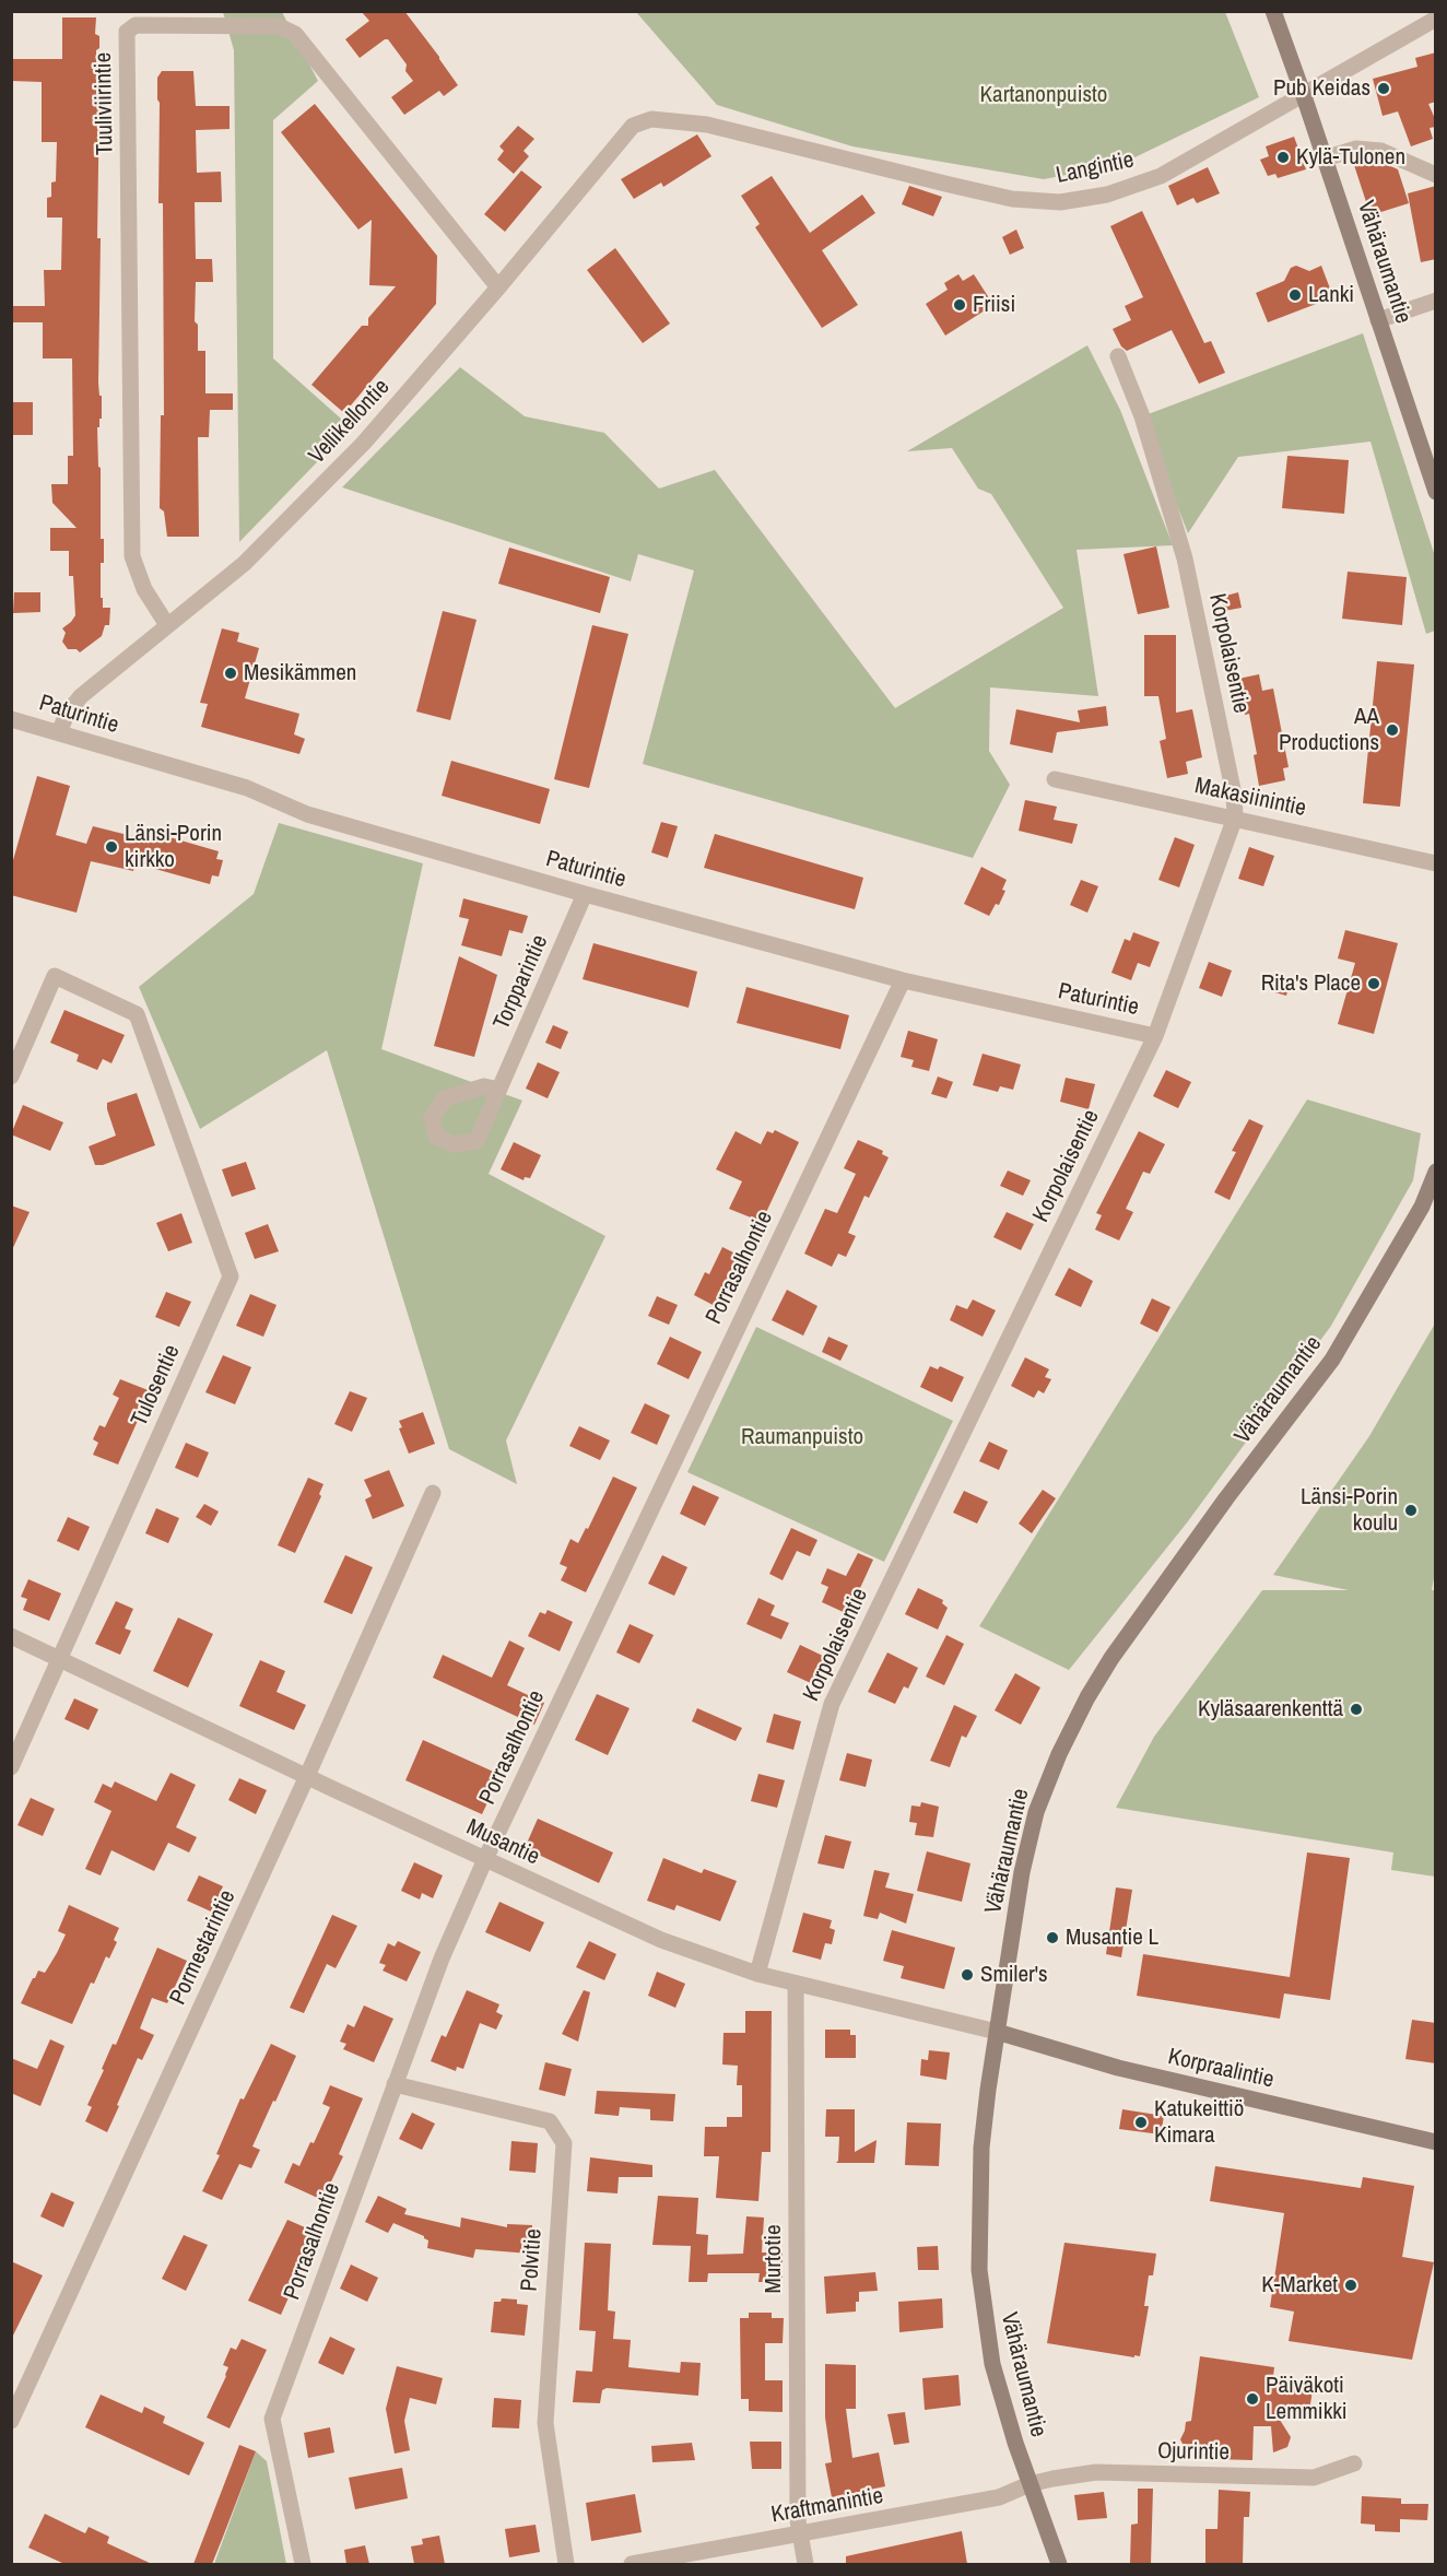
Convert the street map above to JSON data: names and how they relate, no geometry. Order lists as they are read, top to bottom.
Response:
{
  "streets": {
    "main road": ["Vähäraumantie", "Korpraalintie"],
    "street": [
      "Tuuliviirintie",
      "Langintie",
      "Vellikellontie",
      "Korpolaisentie",
      "Paturintie",
      "Makasiinintie",
      "Torpparintie",
      "Porrasalhontie",
      "Tulosentie",
      "Musantie",
      "Pormestarintie",
      "Murtotie",
      "Polvitie",
      "Ojurintie",
      "Kraftmanintie"
    ]
  },
  "crossings": [
    ["Tuuliviirintie", "Vellikellontie"],
    ["Langintie", "Vähäraumantie"],
    ["Langintie", "Vellikellontie"],
    ["Vähäraumantie", "Musantie"],
    ["Vähäraumantie", "Korpraalintie"],
    ["Vähäraumantie", "Ojurintie"],
    ["Vähäraumantie", "Kraftmanintie"],
    ["Vellikellontie", "Paturintie"],
    ["Korpolaisentie", "Paturintie"],
    ["Korpolaisentie", "Makasiinintie"],
    ["Korpolaisentie", "Musantie"],
    ["Paturintie", "Torpparintie"],
    ["Paturintie", "Porrasalhontie"],
    ["Porrasalhontie", "Musantie"],
    ["Porrasalhontie", "Polvitie"],
    ["Tulosentie", "Musantie"],
    ["Musantie", "Pormestarintie"],
    ["Musantie", "Korpraalintie"],
    ["Musantie", "Murtotie"],
    ["Murtotie", "Kraftmanintie"],
    ["Ojurintie", "Kraftmanintie"]
  ],
  "parks": ["Kartanonpuisto", "Raumanpuisto"],
  "places": [
    "Pub Keidas",
    "Kylä-Tulonen",
    "Lanki",
    "Friisi",
    "Mesikämmen",
    "AA Productions",
    "Länsi-Porin kirkko",
    "Rita's Place",
    "Länsi-Porin koulu",
    "Kyläsaarenkenttä",
    "Musantie L",
    "Smiler's",
    "Katukeittiö Kimara",
    "K-Market",
    "Päiväkoti Lemmikki"
  ]
}
